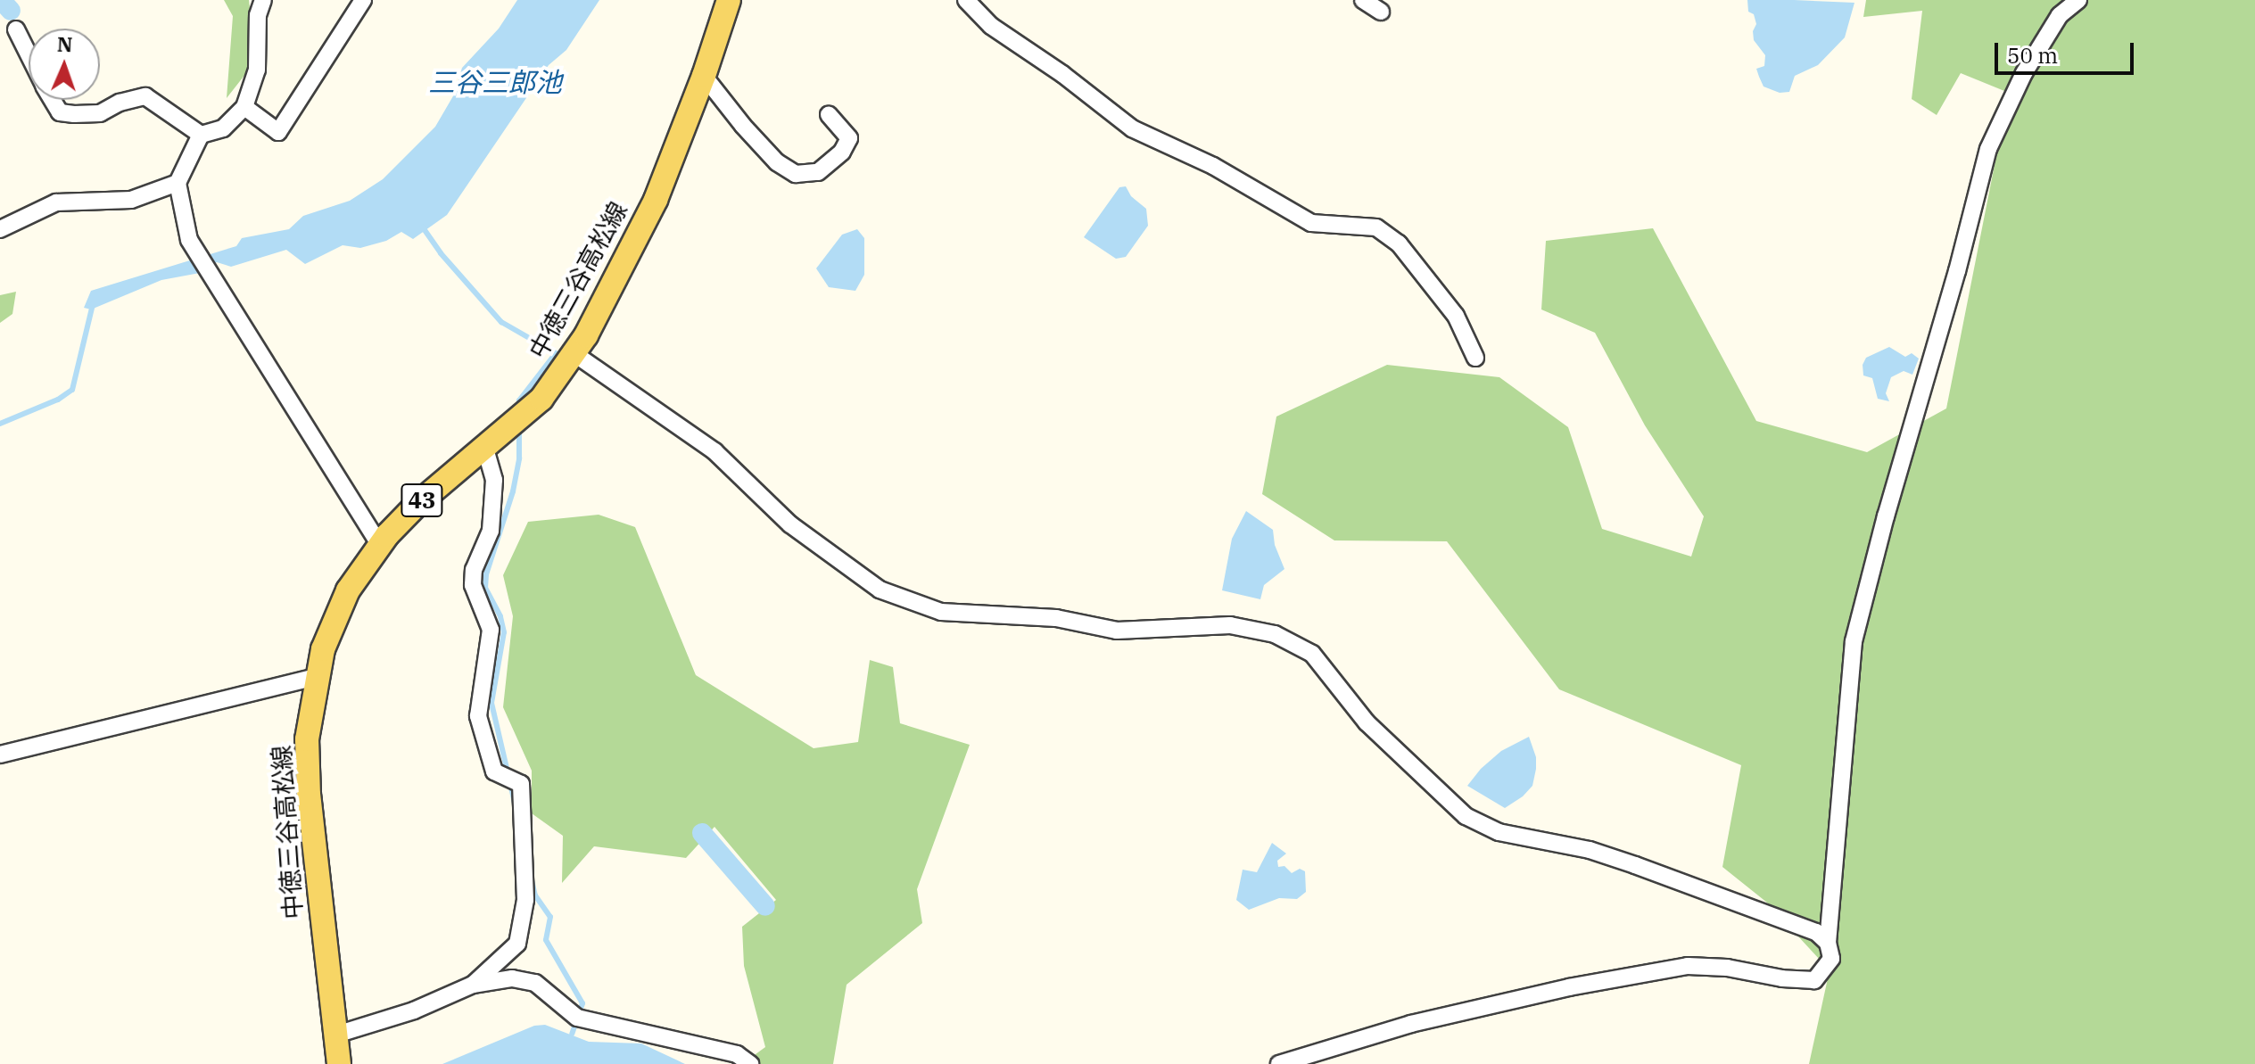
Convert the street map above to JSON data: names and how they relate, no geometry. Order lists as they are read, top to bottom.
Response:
{
  "streets": {
    "main road": ["中徳三谷高松線", "43"]
  },
  "water": ["三谷三郎池"],
  "scale_bar": "50 m",
  "north": "top"
}
